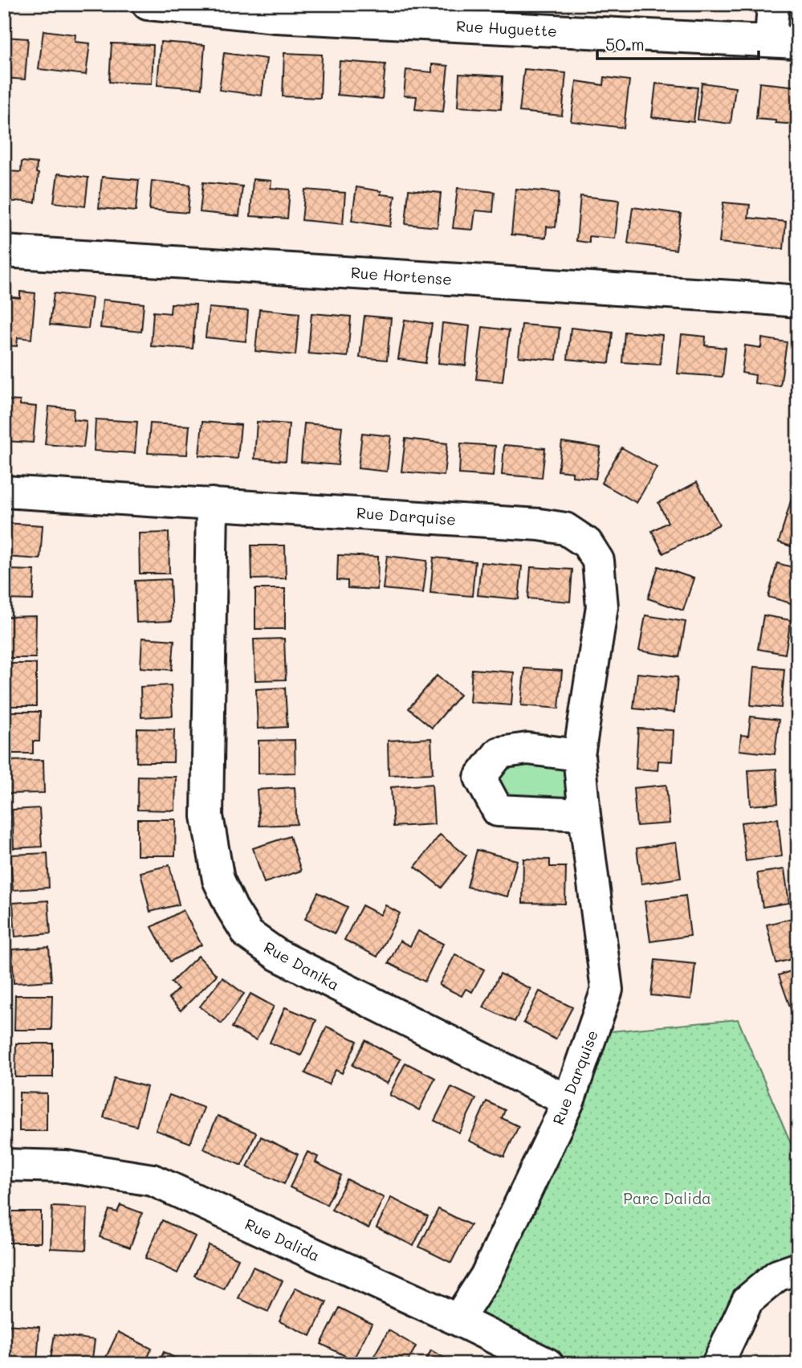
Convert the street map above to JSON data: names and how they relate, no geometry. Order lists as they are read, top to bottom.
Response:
{
  "streets": {
    "street": [
      "Rue Huguette",
      "Rue Hortense",
      "Rue Darquise",
      "Rue Danika",
      "Rue Dalida"
    ]
  },
  "crossings": [
    ["Rue Darquise", "Rue Danika"],
    ["Rue Darquise", "Rue Dalida"]
  ],
  "parks": ["Parc Dalida"],
  "scale_bar": "50 m"
}
